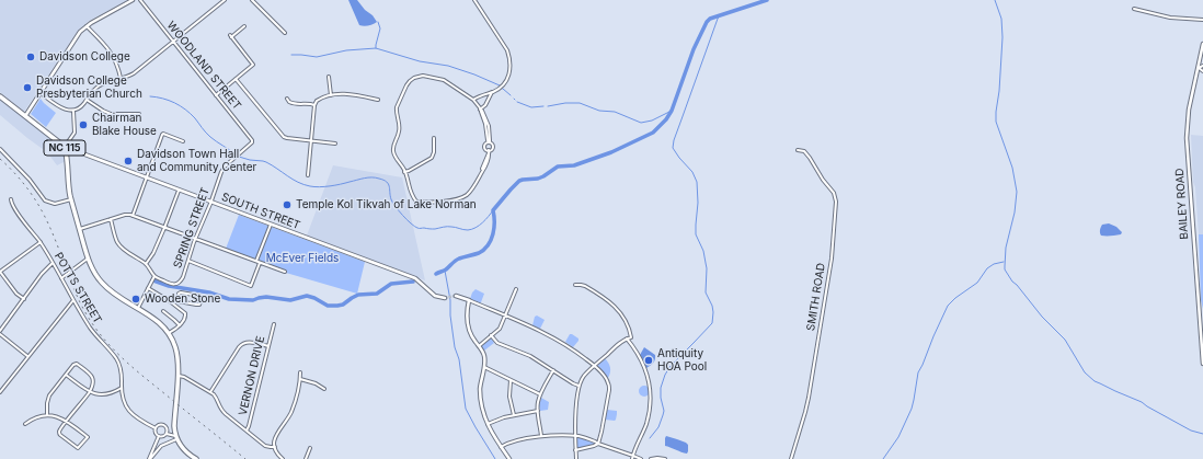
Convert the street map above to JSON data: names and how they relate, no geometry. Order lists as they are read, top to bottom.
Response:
{
  "streets": {
    "main road": ["NC 115"],
    "street": [
      "WOODLAND STREET",
      "BAILEY ROAD",
      "SOUTH STREET",
      "SPRING STREET",
      "POTTS STREET",
      "SMITH ROAD",
      "VERNON DRIVE"
    ]
  },
  "crossings": [
    ["WOODLAND STREET", "SPRING STREET"],
    ["NC 115", "SOUTH STREET"],
    ["SOUTH STREET", "SPRING STREET"]
  ],
  "parks": ["McEver Fields"],
  "places": [
    "Davidson College",
    "Davidson College Presbyterian Church",
    "Chairman Blake House",
    "Davidson Town Hall and Community Center",
    "Temple Kol Tikvah of Lake Norman",
    "Wooden Stone",
    "Antiquity HOA Pool"
  ]
}
